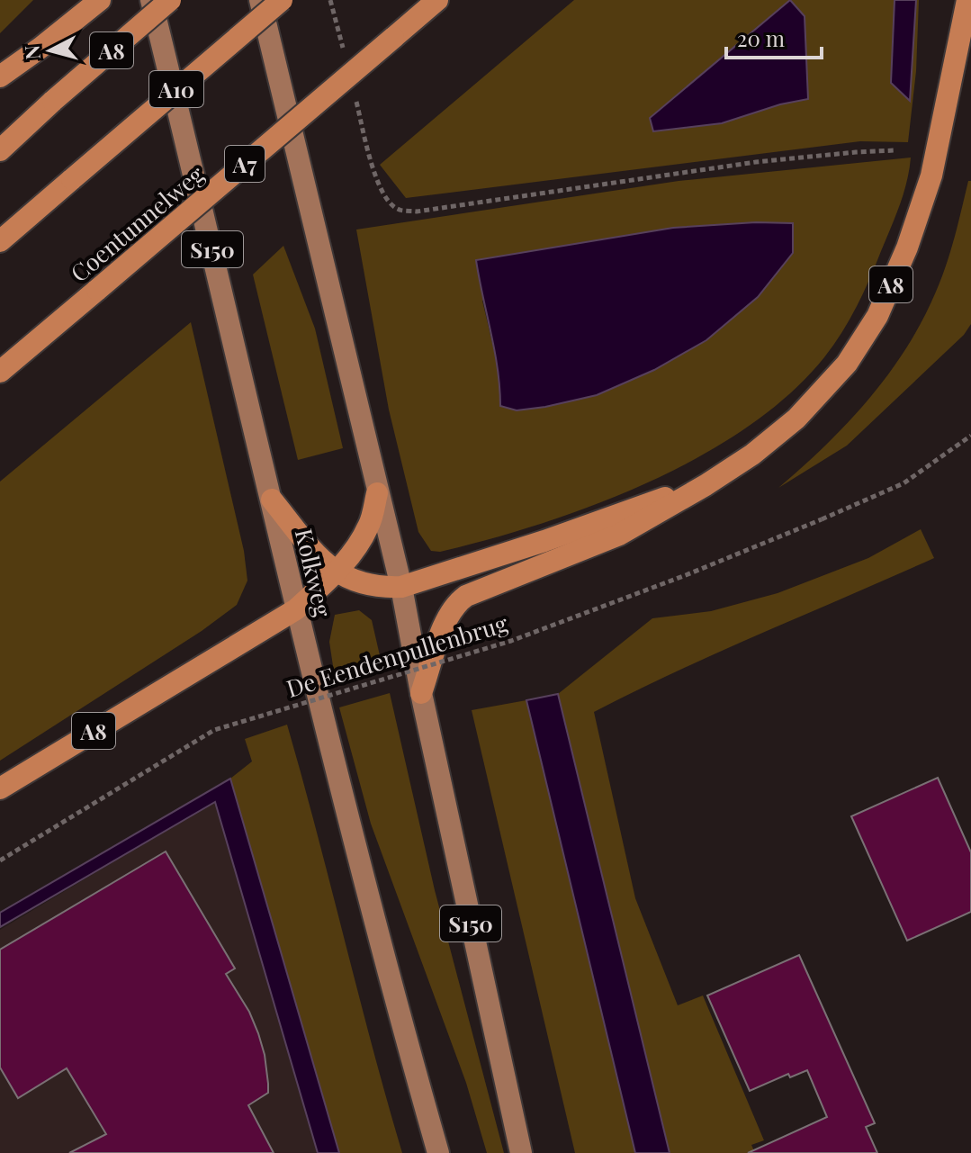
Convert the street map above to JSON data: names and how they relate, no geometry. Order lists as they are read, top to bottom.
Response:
{
  "streets": {
    "highway": [
      "A8",
      "A10",
      "A7",
      "Coentunnelweg"
    ],
    "main road": ["S150", "Kolkweg"],
    "path": ["De Eendenpullenbrug"]
  },
  "crossings": [
    ["A8", "S150"],
    ["A8", "Kolkweg"]
  ],
  "scale_bar": "20 m",
  "north": "left"
}
